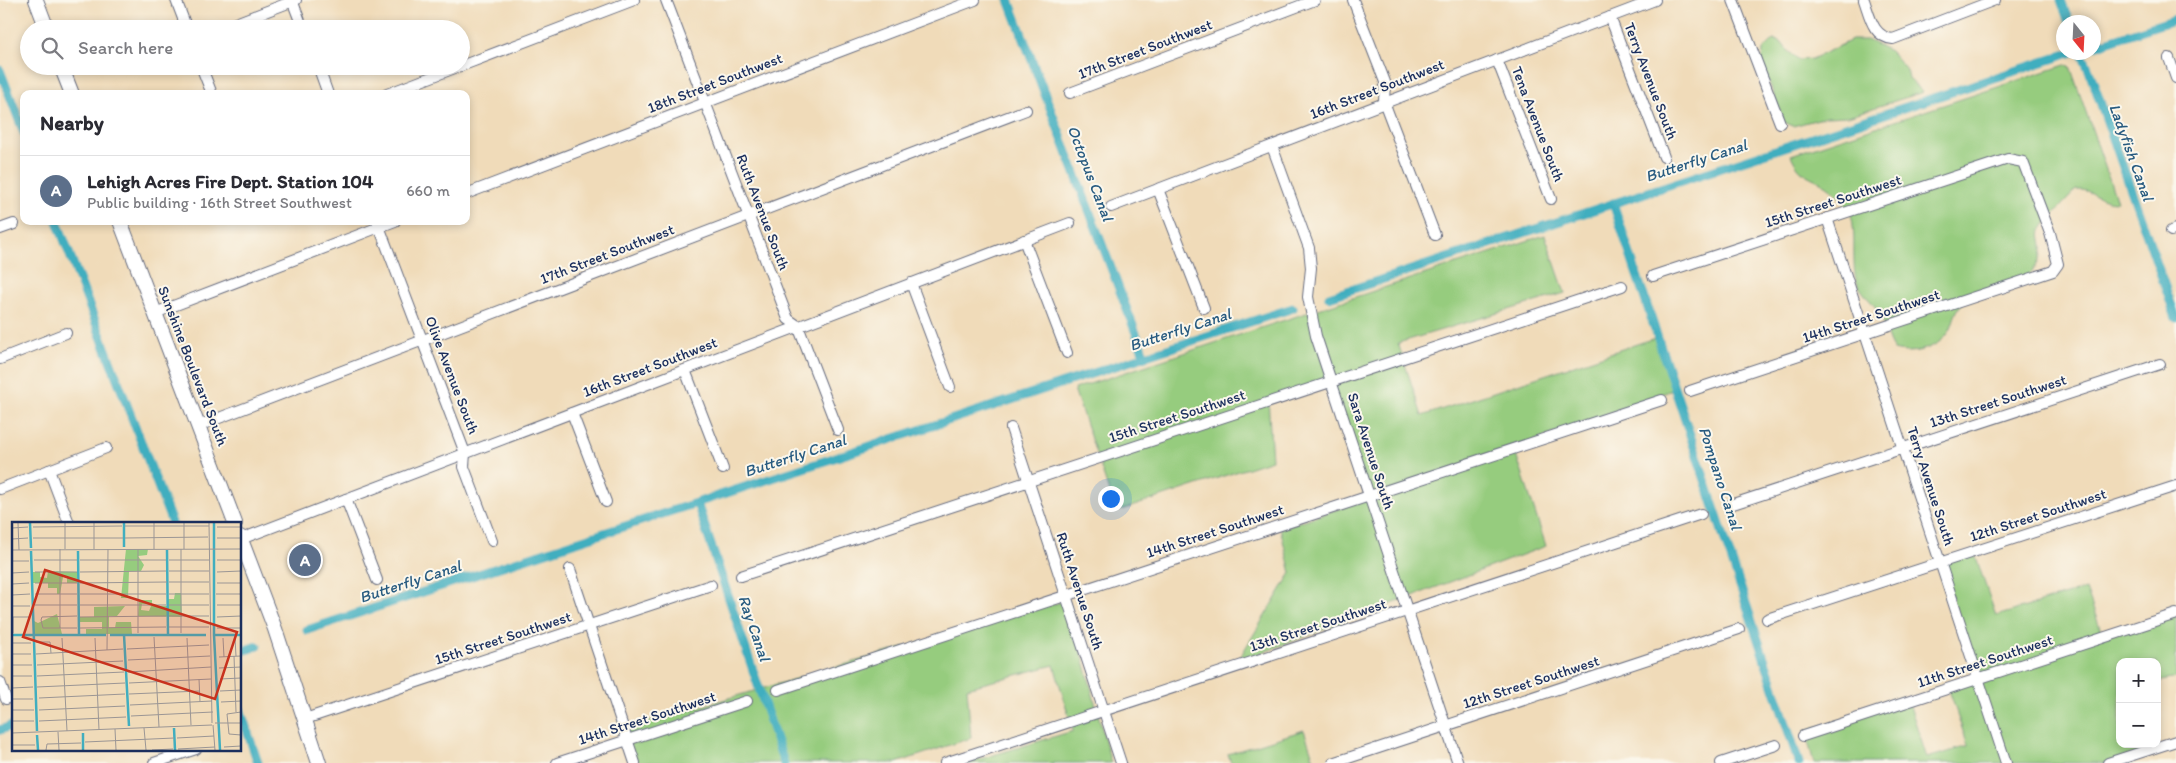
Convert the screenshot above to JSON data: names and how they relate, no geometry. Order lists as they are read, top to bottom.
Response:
{
  "streets": {
    "street": [
      "17th Street Southwest",
      "Terry Avenue South",
      "18th Street Southwest",
      "16th Street Southwest",
      "Tena Avenue South",
      "15th Street Southwest",
      "Ruth Avenue South",
      "14th Street Southwest",
      "Sunshine Boulevard South",
      "Olive Avenue South",
      "13th Street Southwest",
      "Sara Avenue South",
      "12th Street Southwest",
      "11th Street Southwest"
    ]
  },
  "crossings": [
    ["17th Street Southwest", "Ruth Avenue South"],
    ["17th Street Southwest", "Sunshine Boulevard South"],
    ["17th Street Southwest", "Olive Avenue South"],
    ["Terry Avenue South", "16th Street Southwest"],
    ["Terry Avenue South", "15th Street Southwest"],
    ["Terry Avenue South", "14th Street Southwest"],
    ["Terry Avenue South", "13th Street Southwest"],
    ["Terry Avenue South", "12th Street Southwest"],
    ["Terry Avenue South", "11th Street Southwest"],
    ["18th Street Southwest", "Ruth Avenue South"],
    ["16th Street Southwest", "Tena Avenue South"],
    ["16th Street Southwest", "Ruth Avenue South"],
    ["16th Street Southwest", "Olive Avenue South"],
    ["16th Street Southwest", "Sara Avenue South"],
    ["15th Street Southwest", "Ruth Avenue South"],
    ["15th Street Southwest", "14th Street Southwest"],
    ["15th Street Southwest", "Sara Avenue South"],
    ["Ruth Avenue South", "14th Street Southwest"],
    ["Ruth Avenue South", "13th Street Southwest"],
    ["14th Street Southwest", "Sara Avenue South"],
    ["13th Street Southwest", "Sara Avenue South"],
    ["Sara Avenue South", "12th Street Southwest"]
  ],
  "water": [
    "Ladyfish Canal",
    "Butterfly Canal",
    "Octopus Canal",
    "Pompano Canal",
    "Ray Canal"
  ],
  "north": "bottom",
  "page": {
    "search": "Search here",
    "heading": "Nearby",
    "list": [
      {
        "mark": "A",
        "name": "Lehigh Acres Fire Dept. Station 104",
        "note": "Public building · 16th Street Southwest",
        "value": "660 m"
      }
    ],
    "pins": "A",
    "map_buttons": ["+", "−"]
  }
}
